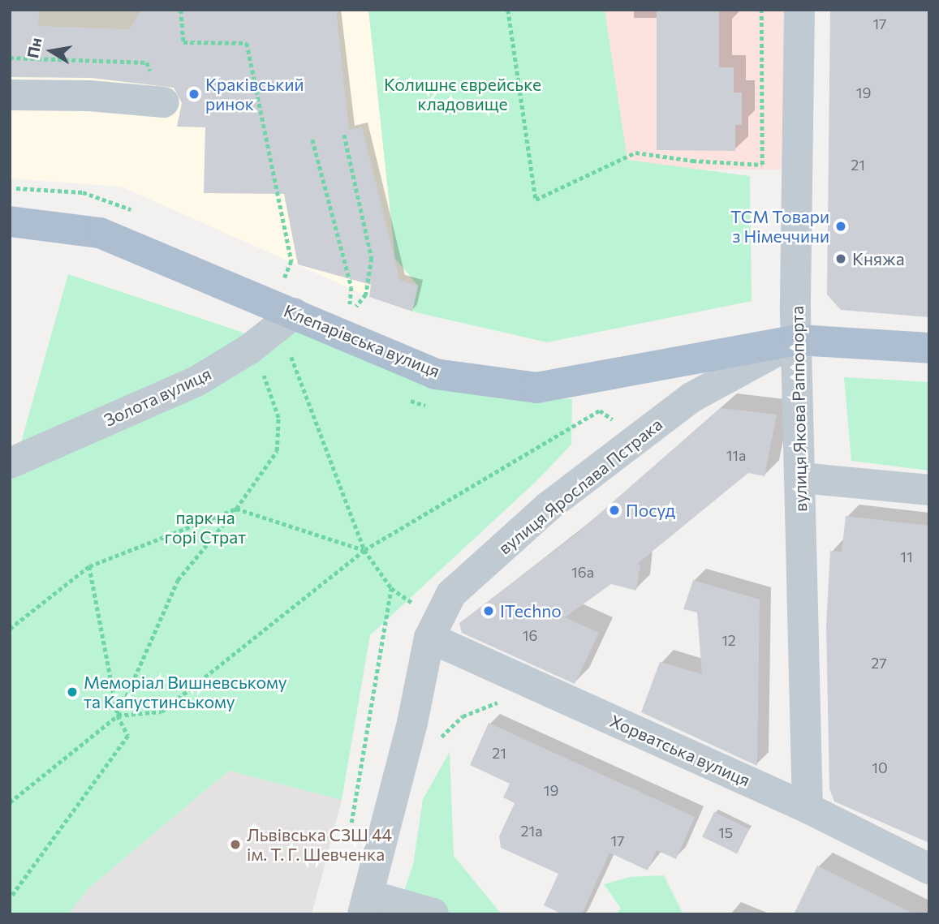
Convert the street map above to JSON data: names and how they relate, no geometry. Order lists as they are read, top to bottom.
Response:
{
  "streets": {
    "main road": ["Клепарівська вулиця"],
    "street": [
      "Золота вулиця",
      "вулиця Якова Раппопорта",
      "вулиця Ярослава Пстрака",
      "Хорватська вулиця"
    ]
  },
  "crossings": [
    ["Клепарівська вулиця", "Золота вулиця"],
    ["Клепарівська вулиця", "вулиця Якова Раппопорта"],
    ["Клепарівська вулиця", "вулиця Ярослава Пстрака"],
    ["вулиця Якова Раппопорта", "вулиця Ярослава Пстрака"],
    ["вулиця Якова Раппопорта", "Хорватська вулиця"],
    ["вулиця Ярослава Пстрака", "Хорватська вулиця"]
  ],
  "parks": ["Колишнє єврейське кладовище", "парк на горі Страт"],
  "places": [
    "Краківський ринок",
    "ТСМ Товари з Німеччини",
    "Княжа",
    "Посуд",
    "ITechno",
    "Меморіал Вишневському та Капустинському",
    "Львівська СЗШ 44 ім. Т. Г. Шевченка"
  ],
  "house_numbers": [
    "17",
    "19",
    "21",
    "11а",
    "11",
    "16а",
    "16",
    "12",
    "27",
    "21",
    "10",
    "19",
    "21а",
    "15",
    "17"
  ],
  "north": "left"
}
